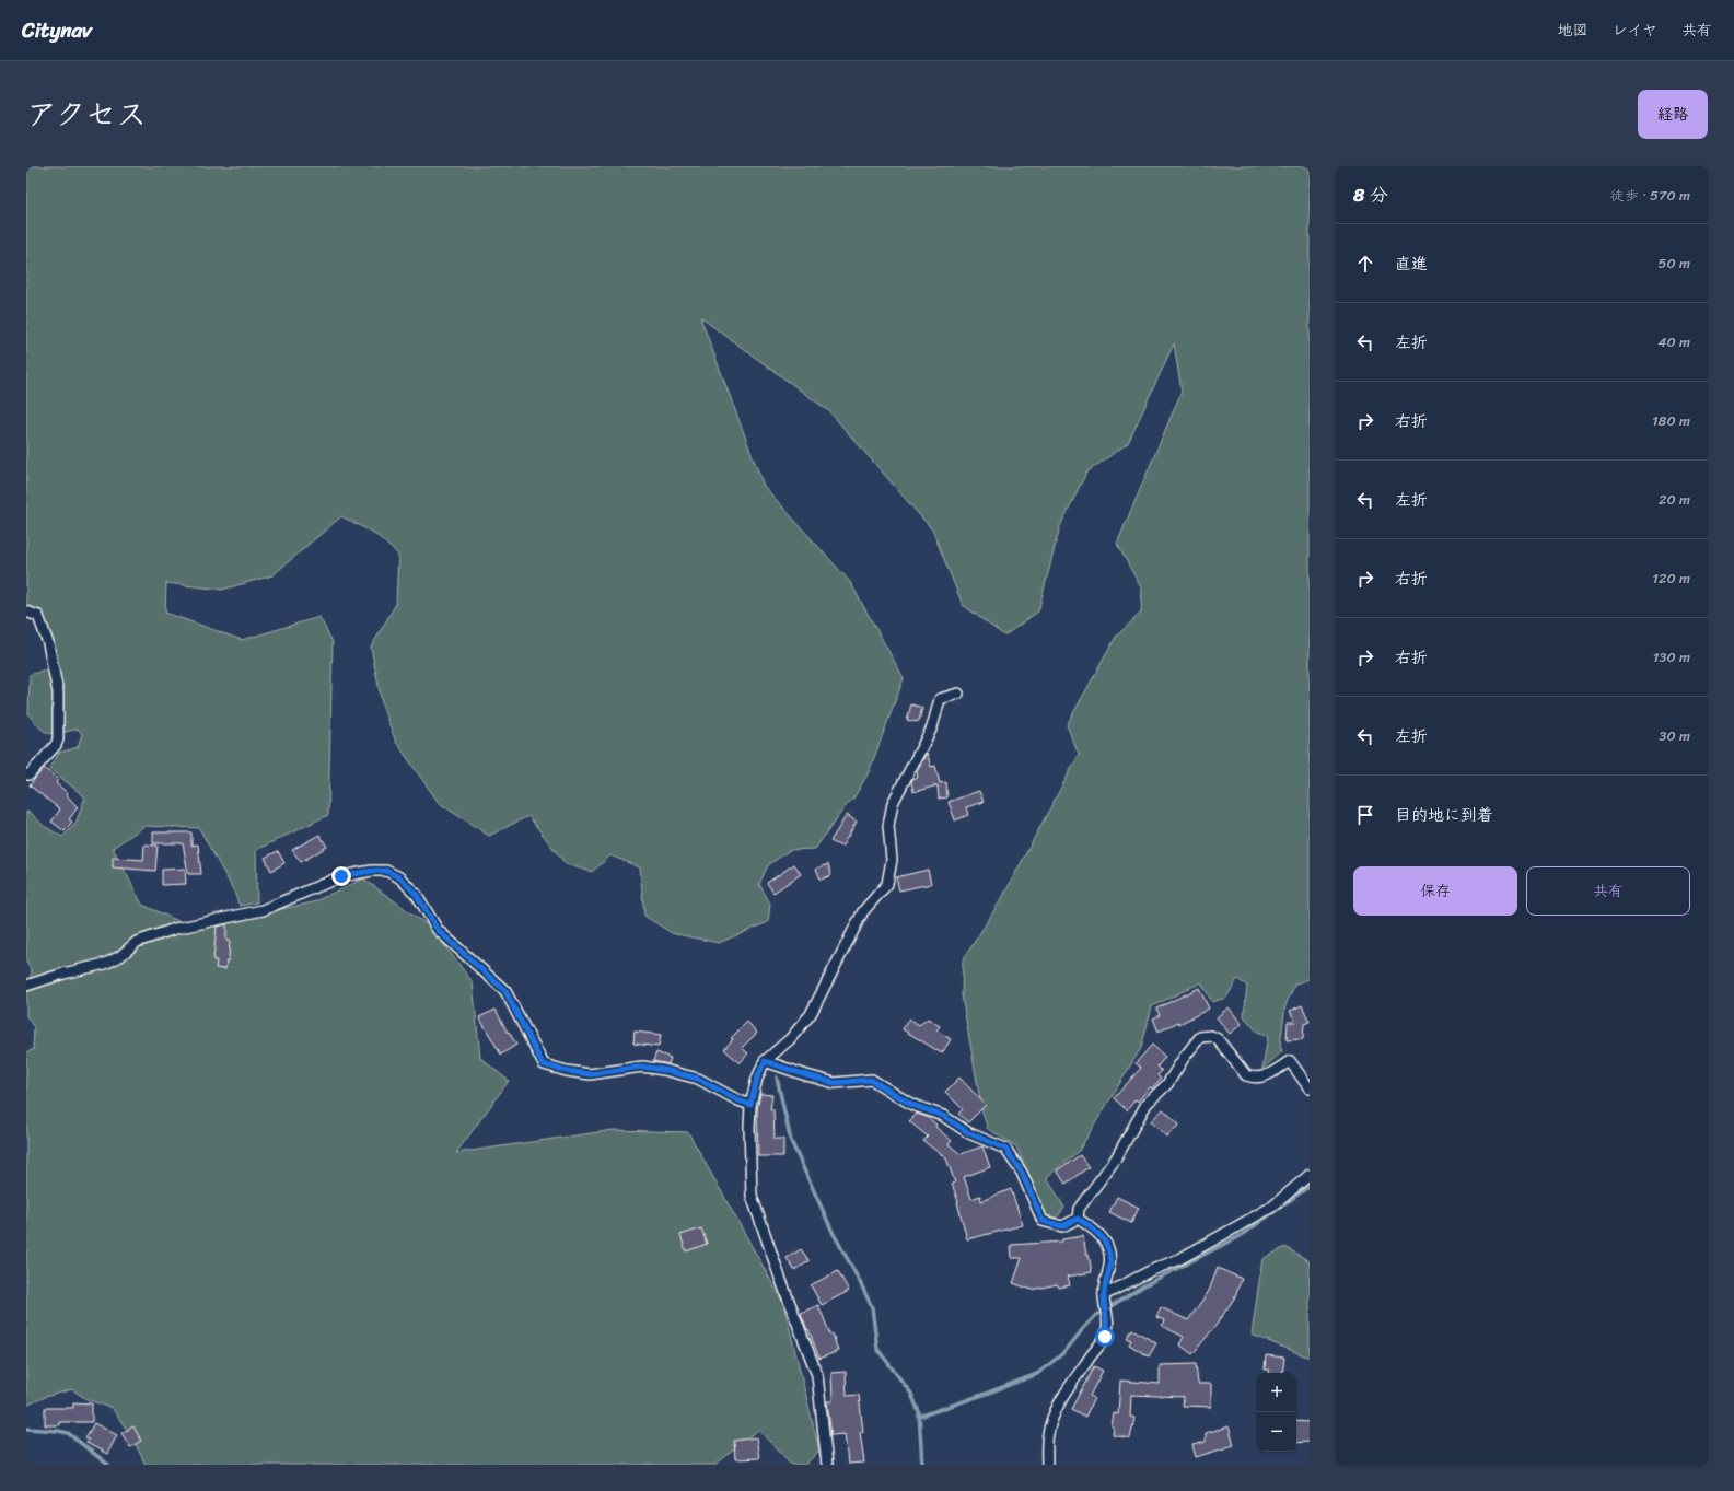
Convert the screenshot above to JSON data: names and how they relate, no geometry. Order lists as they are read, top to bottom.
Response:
{
  "page": {
    "header": "Citynav",
    "nav": ["地図", "レイヤ", "共有"],
    "title": "アクセス",
    "buttons": [
      "経路",
      ["保存", "共有"]
    ],
    "heading": ["8 分", "徒歩 · 570 m"],
    "list": [
      ["直進", "50 m"],
      ["左折", "40 m"],
      ["右折", "180 m"],
      ["左折", "20 m"],
      ["右折", "120 m"],
      ["右折", "130 m"],
      ["左折", "30 m"],
      "目的地に到着"
    ],
    "map_buttons": ["+", "−"]
  }
}
